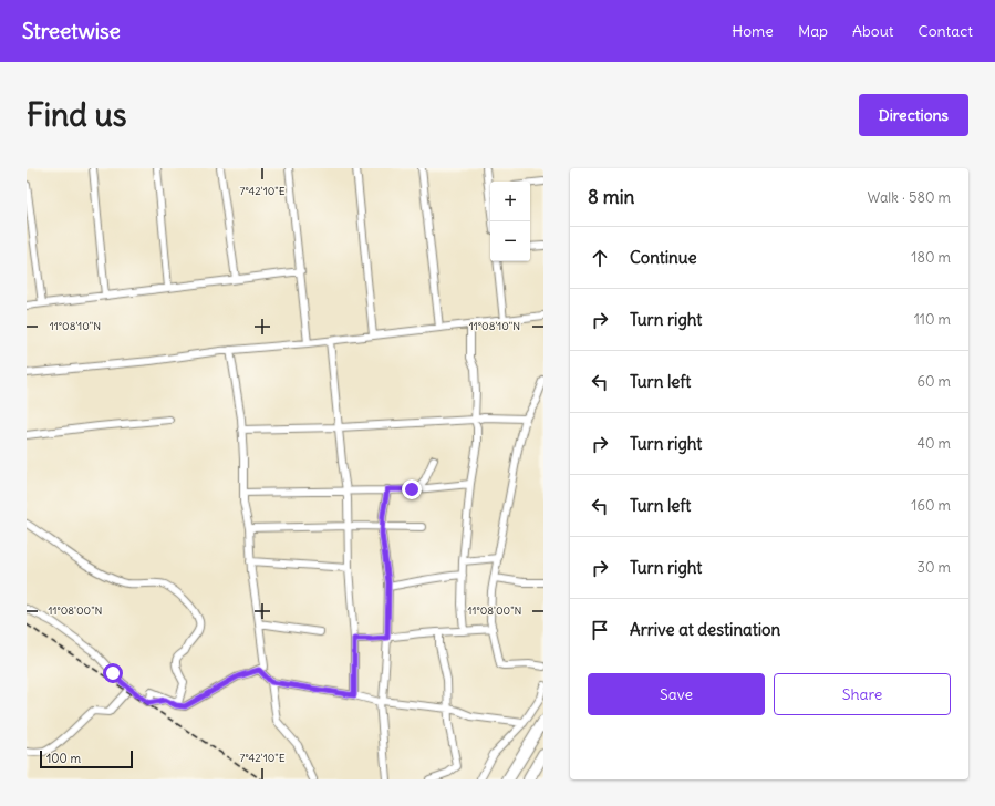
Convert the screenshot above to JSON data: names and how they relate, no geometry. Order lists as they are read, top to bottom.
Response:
{
  "scale_bar": "100 m",
  "page": {
    "header": "Streetwise",
    "nav": [
      "Home",
      "Map",
      "About",
      "Contact"
    ],
    "buttons": [
      "Directions",
      ["Save", "Share"]
    ],
    "title": "Find us",
    "heading": ["8 min", "Walk · 580 m"],
    "map_buttons": ["+", "−"],
    "list": [
      ["Continue", "180 m"],
      ["Turn right", "110 m"],
      ["Turn left", "60 m"],
      ["Turn right", "40 m"],
      ["Turn left", "160 m"],
      ["Turn right", "30 m"],
      "Arrive at destination"
    ],
    "scale": "100 m"
  },
  "coordinates": ["7°42'10\"E", "11°08'10\"N", "11°08'00\"N"]
}
